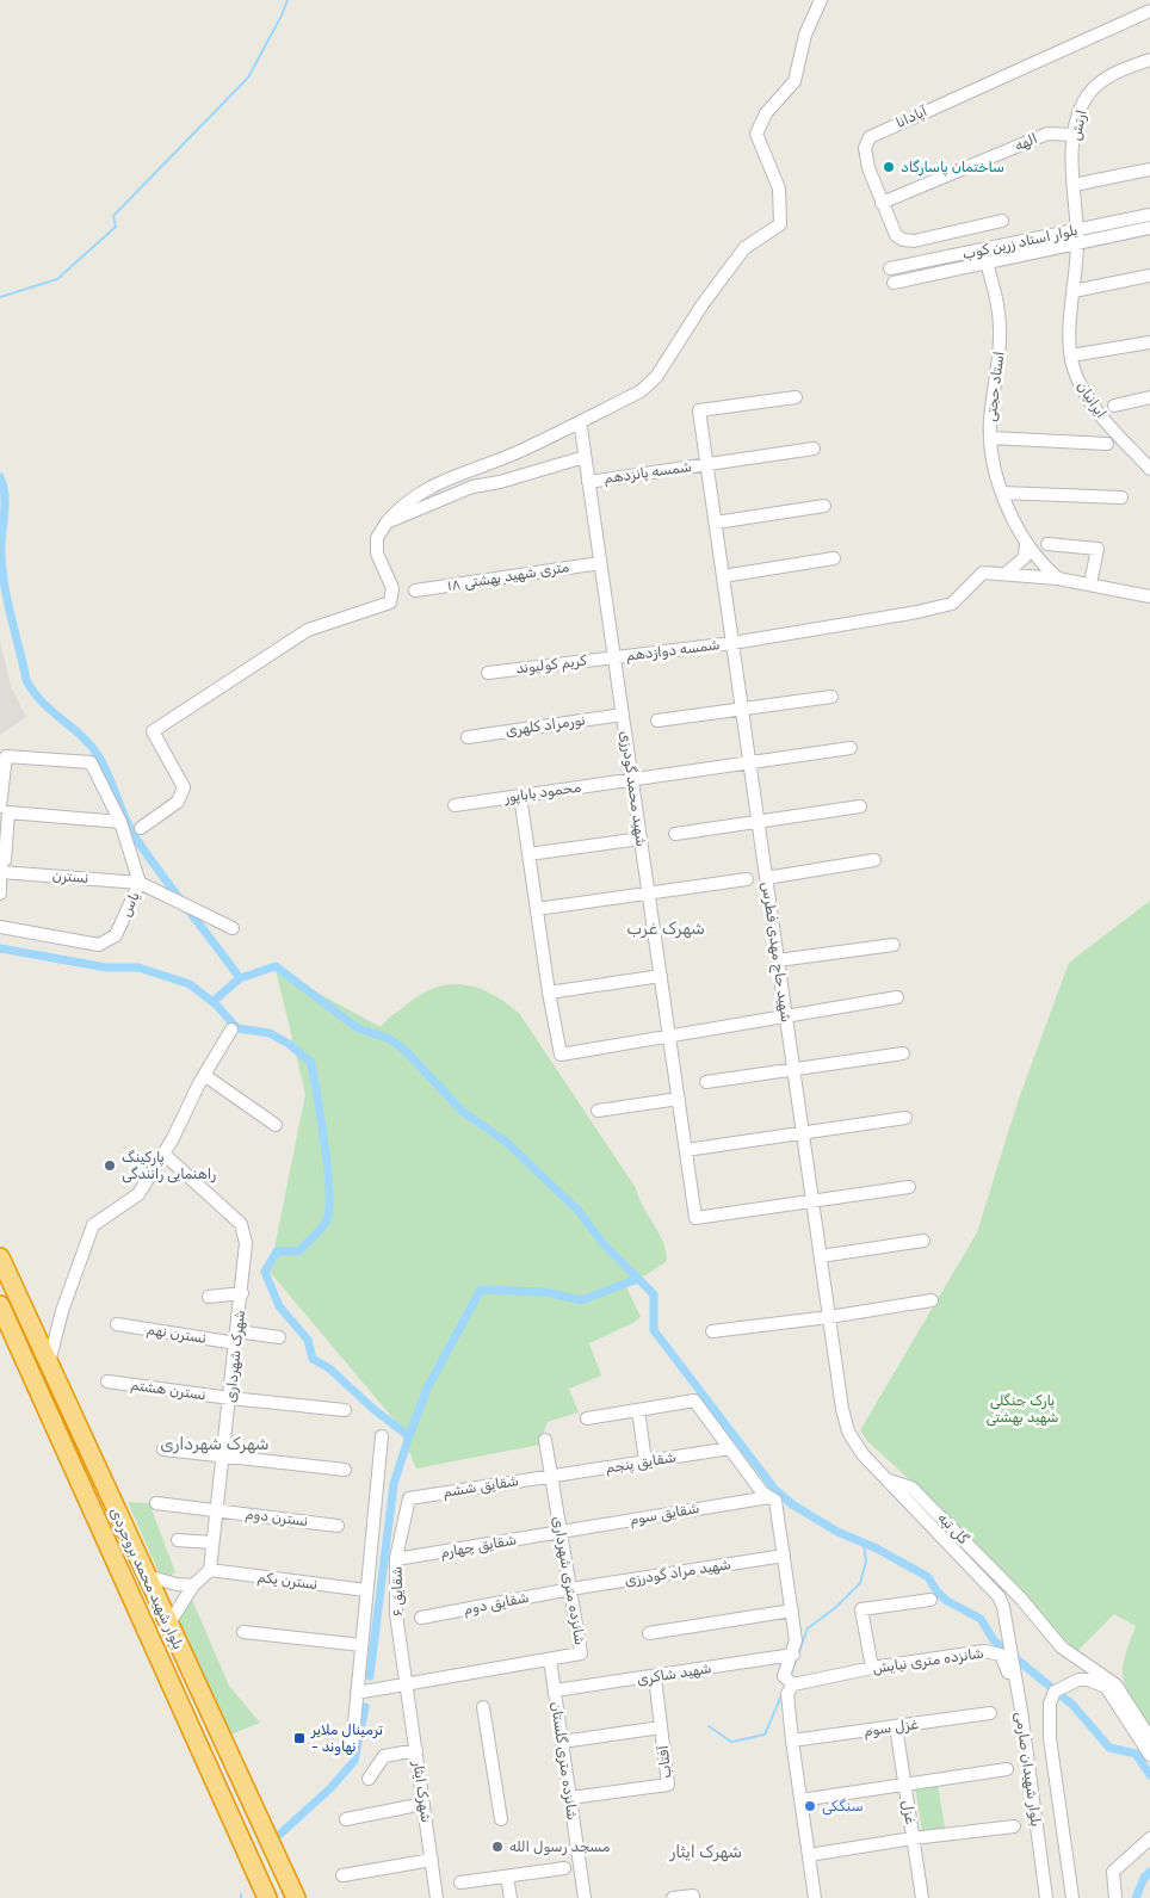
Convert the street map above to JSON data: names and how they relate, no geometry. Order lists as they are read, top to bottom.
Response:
{
  "streets": {
    "highway": ["بلوار شهید محمد بروجردی"],
    "street": [
      "آپادانا",
      "ارتش",
      "الهه",
      "بلوار استاد زرین کوب",
      "استاد حجتی",
      "ایرانیان",
      "شمسه پانزدهم",
      "۱۸ متری شهید بهشتی",
      "شمسه دوازدهم",
      "کریم کولیوند",
      "نورمراد کلهری",
      "شهید محمد گودرزی",
      "محمود باباپور",
      "نسترن",
      "یاس",
      "شهید حاج مهدی فطرس",
      "نسترن نهم",
      "شهرک شهرداری",
      "نسترن هشتم",
      "شقایق پنجم",
      "شقایق ششم",
      "شقایق سوم",
      "نسترن دوم",
      "گل تپه",
      "شقایق چهارم",
      "شهید مراد گودرزی",
      "نسترن یکم",
      "شانزده متری شهرداری",
      "شقایق ۶",
      "شقایق دوم",
      "شانزده متری نیایش",
      "شهید شاکری",
      "غزل سوم",
      "شانزده متری گلستان",
      "آفتاب",
      "بلوار شهیدان صارمی",
      "شهرک ایثار",
      "غزل"
    ]
  },
  "crossings": [
    ["آپادانا", "الهه"],
    ["ارتش", "الهه"],
    ["ارتش", "بلوار استاد زرین کوب"],
    ["ارتش", "ایرانیان"],
    ["بلوار استاد زرین کوب", "استاد حجتی"],
    ["بلوار استاد زرین کوب", "ایرانیان"],
    ["شمسه پانزدهم", "شهید محمد گودرزی"],
    ["شمسه پانزدهم", "شهید حاج مهدی فطرس"],
    ["۱۸ متری شهید بهشتی", "شهید محمد گودرزی"],
    ["شمسه دوازدهم", "کریم کولیوند"],
    ["شمسه دوازدهم", "شهید محمد گودرزی"],
    ["شمسه دوازدهم", "شهید حاج مهدی فطرس"],
    ["کریم کولیوند", "شهید محمد گودرزی"],
    ["نورمراد کلهری", "شهید محمد گودرزی"],
    ["شهید محمد گودرزی", "محمود باباپور"],
    ["شهید محمد گودرزی", "شهید حاج مهدی فطرس"],
    ["محمود باباپور", "شهید حاج مهدی فطرس"],
    ["نسترن", "یاس"],
    ["شهید حاج مهدی فطرس", "گل تپه"],
    ["نسترن نهم", "شهرک شهرداری"],
    ["شهرک شهرداری", "نسترن هشتم"],
    ["شهرک شهرداری", "نسترن دوم"],
    ["شهرک شهرداری", "نسترن یکم"],
    ["شقایق پنجم", "شقایق ششم"],
    ["شقایق پنجم", "شانزده متری شهرداری"],
    ["شقایق ششم", "شانزده متری شهرداری"],
    ["شقایق ششم", "شقایق ۶"],
    ["شقایق سوم", "شقایق چهارم"],
    ["شقایق سوم", "شانزده متری شهرداری"],
    ["گل تپه", "بلوار شهیدان صارمی"],
    ["شقایق چهارم", "شانزده متری شهرداری"],
    ["شقایق چهارم", "شقایق ۶"],
    ["شهید مراد گودرزی", "شانزده متری شهرداری"],
    ["شهید مراد گودرزی", "شقایق دوم"],
    ["شانزده متری شهرداری", "شقایق ۶"],
    ["شانزده متری شهرداری", "شقایق دوم"],
    ["شانزده متری شهرداری", "شانزده متری گلستان"],
    ["شانزده متری شهرداری", "شهرک ایثار"],
    ["شقایق ۶", "شهرک ایثار"],
    ["شانزده متری نیایش", "بلوار شهیدان صارمی"],
    ["شهید شاکری", "شانزده متری گلستان"],
    ["شهید شاکری", "آفتاب"],
    ["غزل سوم", "غزل"],
    ["شانزده متری گلستان", "آفتاب"]
  ],
  "districts": ["شهرک غرب", "شهرک شهرداری", "شهرک ایثار"],
  "parks": ["پارک جنگلی شهید بهشتی"],
  "places": {
    "other": [
      "ساختمان پاسارگاد",
      "پارکینگ راهنمایی رانندگی",
      "سنگکی",
      "مسجد رسول الله"
    ],
    "transit": ["ترمینال ملایر - نهاوند"]
  }
}
